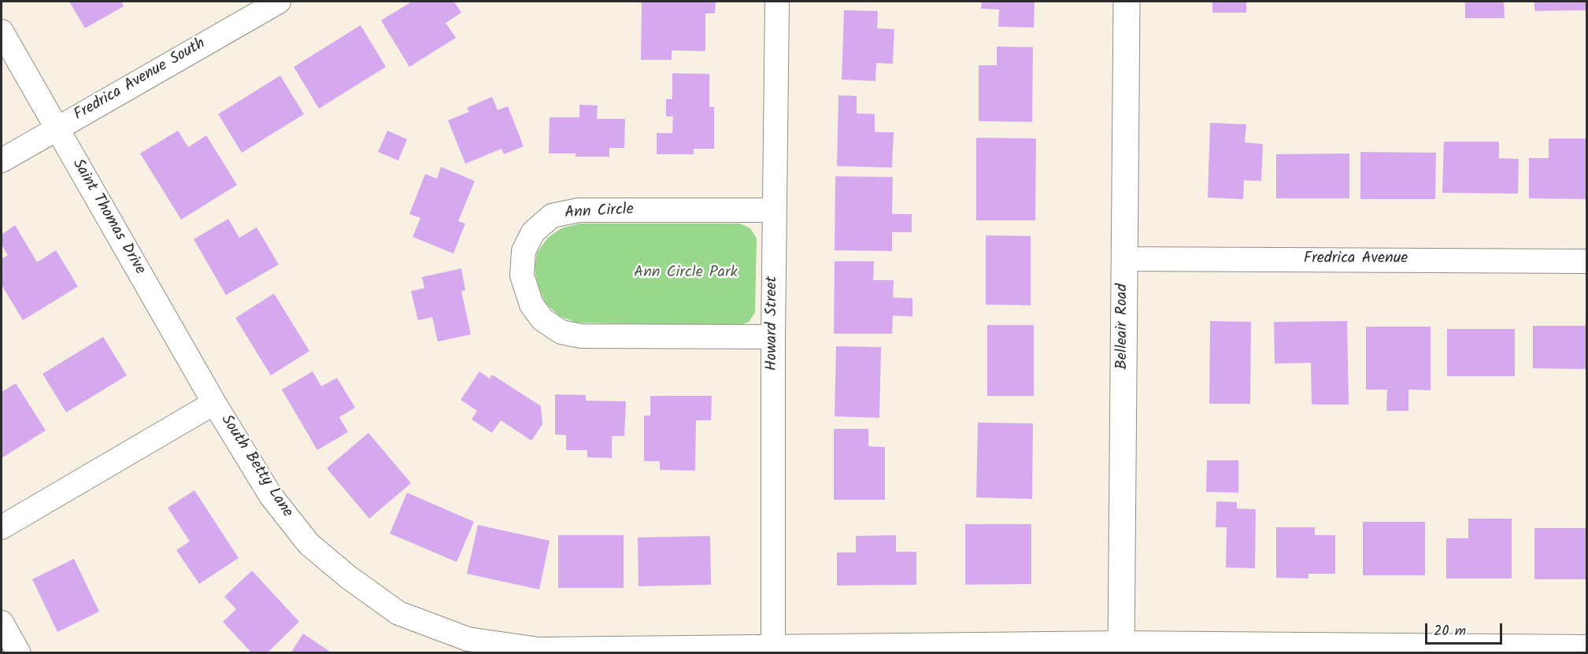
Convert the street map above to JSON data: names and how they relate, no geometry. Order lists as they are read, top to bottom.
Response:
{
  "streets": {
    "main road": ["Belleair Road"],
    "street": [
      "Fredrica Avenue South",
      "Ann Circle",
      "Saint Thomas Drive",
      "Fredrica Avenue",
      "Howard Street",
      "South Betty Lane"
    ]
  },
  "crossings": [
    ["Fredrica Avenue South", "Saint Thomas Drive"],
    ["Ann Circle", "Howard Street"],
    ["Saint Thomas Drive", "South Betty Lane"],
    ["Fredrica Avenue", "Belleair Road"],
    ["Howard Street", "South Betty Lane"],
    ["Belleair Road", "South Betty Lane"]
  ],
  "parks": ["Ann Circle Park"],
  "scale_bar": "20 m"
}
